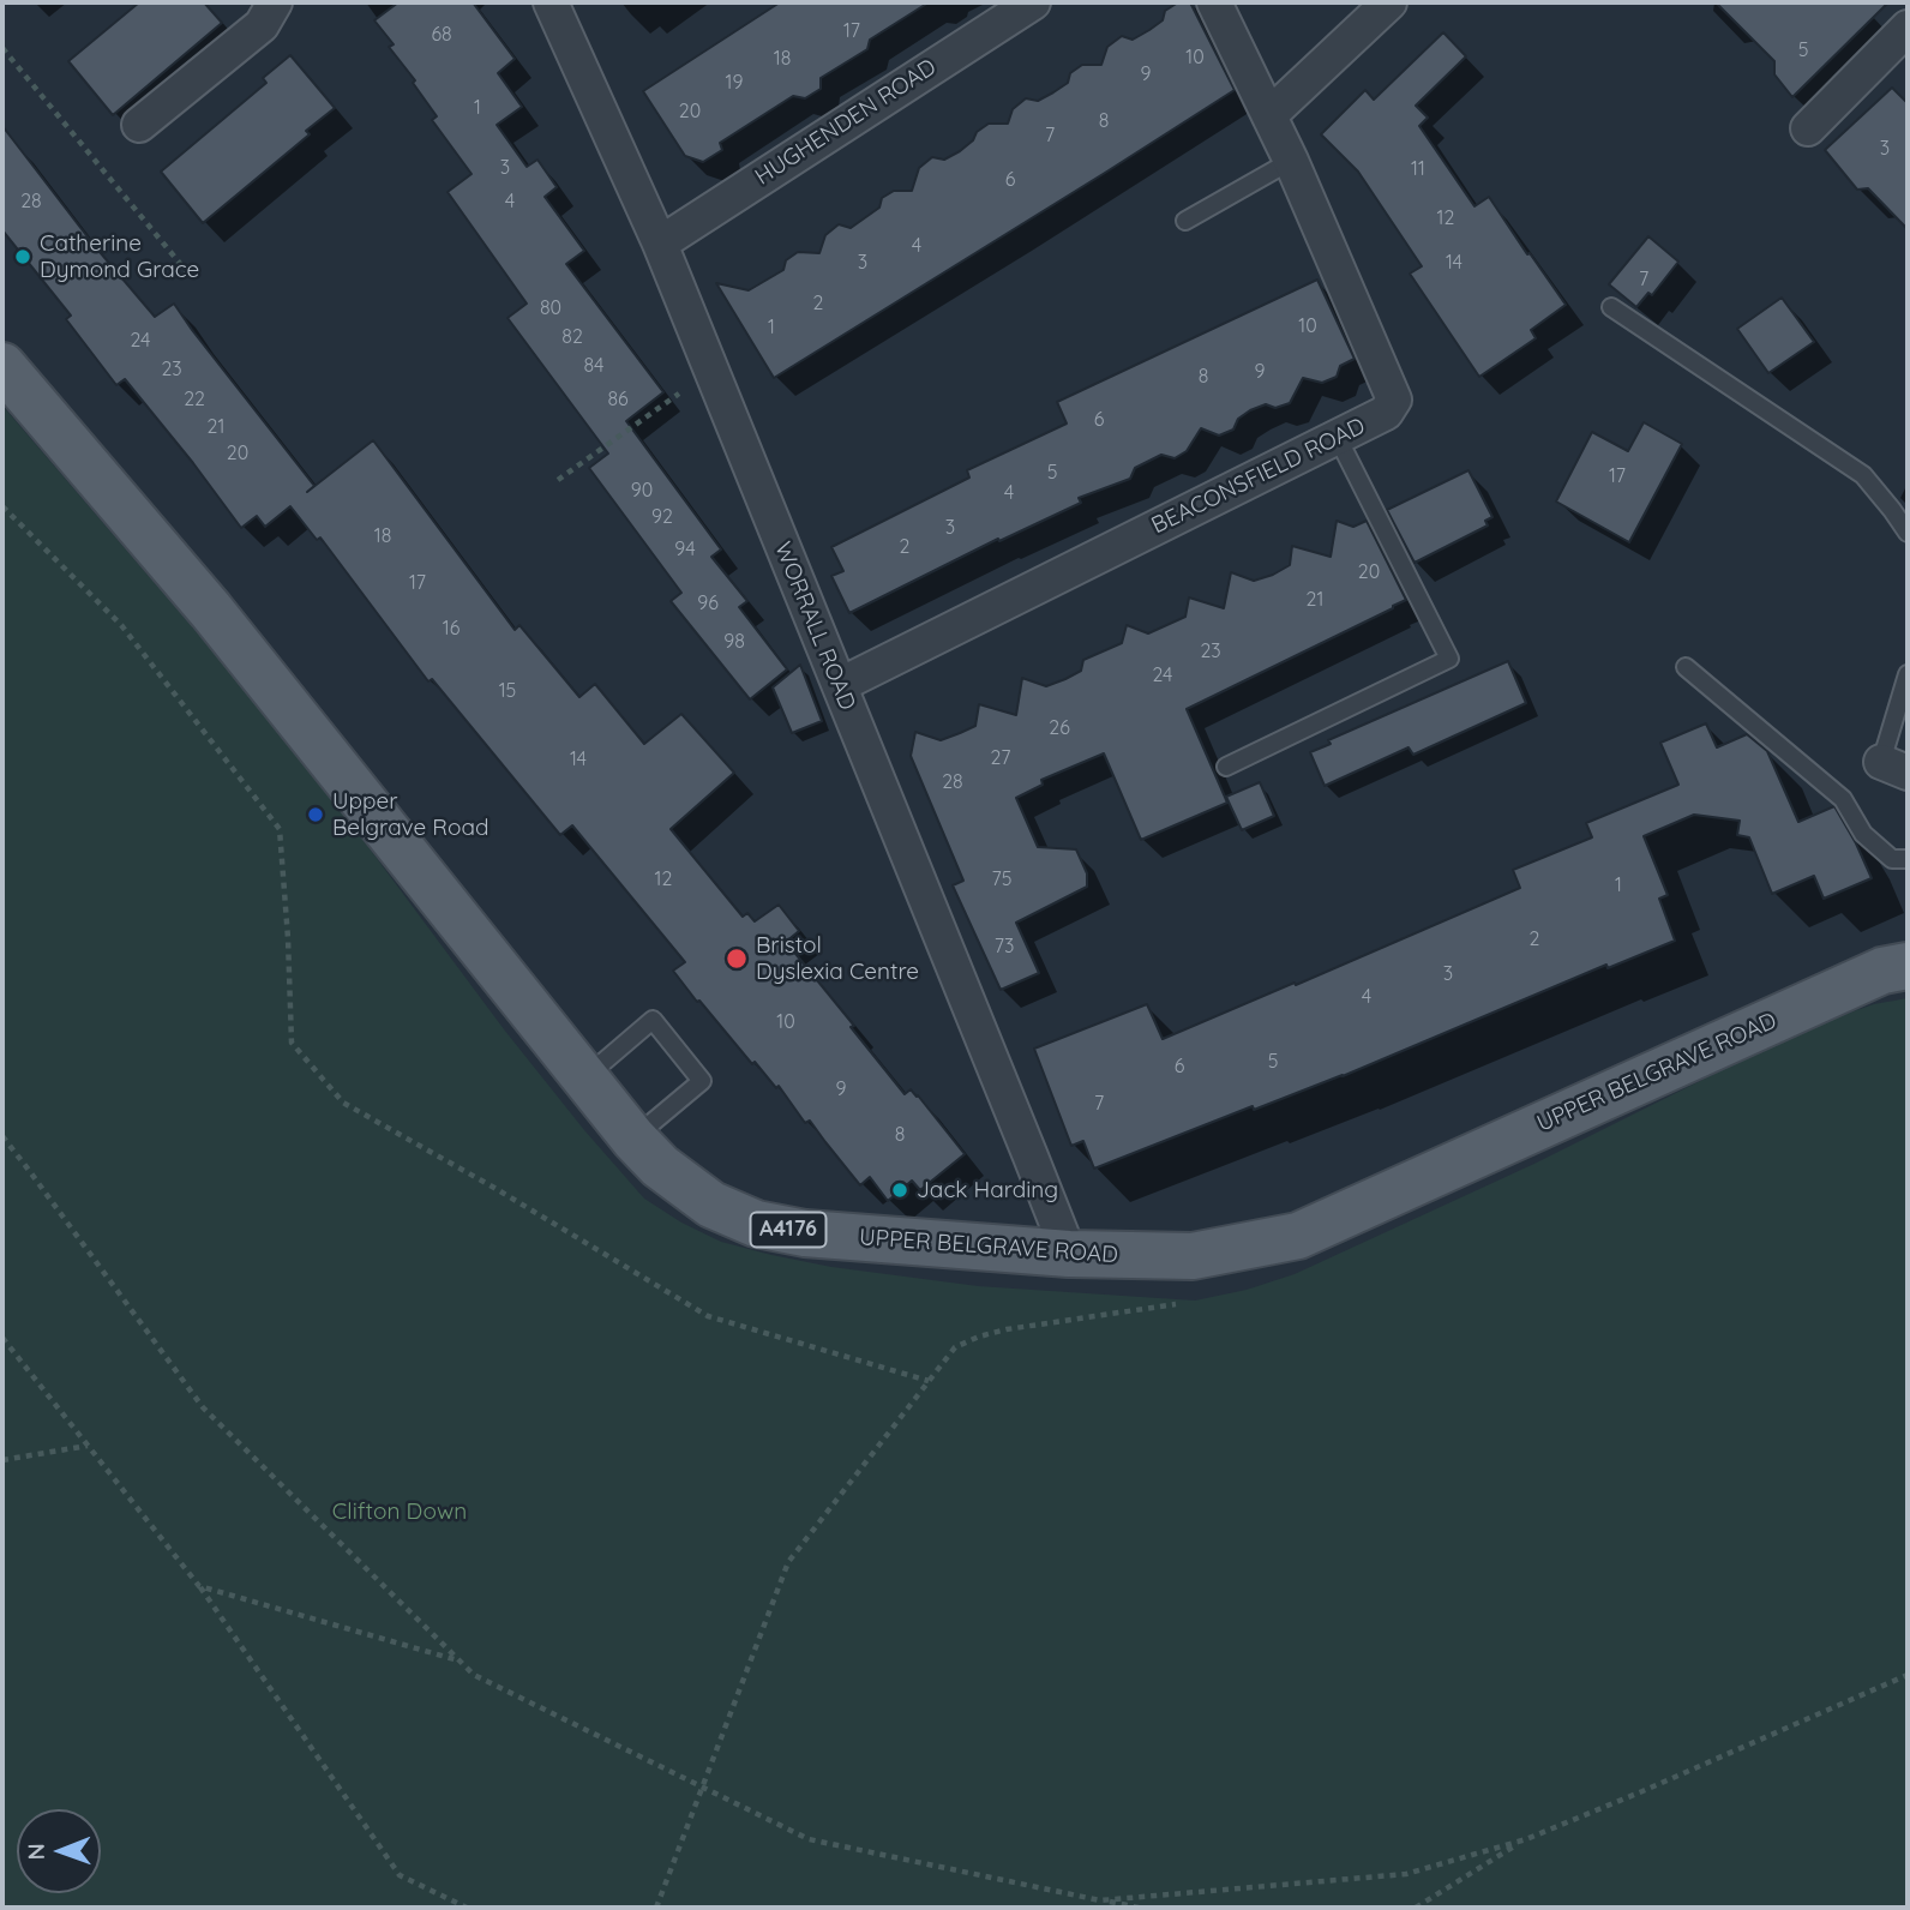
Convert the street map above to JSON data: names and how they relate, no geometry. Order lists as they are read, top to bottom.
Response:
{
  "streets": {
    "main road": ["UPPER BELGRAVE ROAD", "A4176"],
    "street": ["HUGHENDEN ROAD", "BEACONSFIELD ROAD", "WORRALL ROAD"]
  },
  "crossings": [
    ["HUGHENDEN ROAD", "WORRALL ROAD"],
    ["BEACONSFIELD ROAD", "WORRALL ROAD"],
    ["WORRALL ROAD", "UPPER BELGRAVE ROAD"]
  ],
  "parks": ["Clifton Down"],
  "places": [
    "Catherine Dymond Grace",
    "Upper Belgrave Road",
    "Bristol Dyslexia Centre",
    "Jack Harding"
  ],
  "house_numbers": [
    "17",
    "68",
    "5",
    "10",
    "18",
    "9",
    "19",
    "1",
    "20",
    "8",
    "7",
    "3",
    "3",
    "11",
    "6",
    "28",
    "4",
    "12",
    "4",
    "3",
    "14",
    "7",
    "2",
    "80",
    "10",
    "1",
    "82",
    "24",
    "84",
    "23",
    "9",
    "8",
    "22",
    "86",
    "6",
    "21",
    "20",
    "5",
    "17",
    "90",
    "4",
    "92",
    "3",
    "18",
    "2",
    "94",
    "20",
    "17",
    "21",
    "96",
    "16",
    "98",
    "23",
    "24",
    "15",
    "26",
    "27",
    "14",
    "28",
    "12",
    "75",
    "1",
    "2",
    "73",
    "3",
    "4",
    "10",
    "5",
    "6",
    "9",
    "7",
    "8"
  ],
  "north": "left"
}
